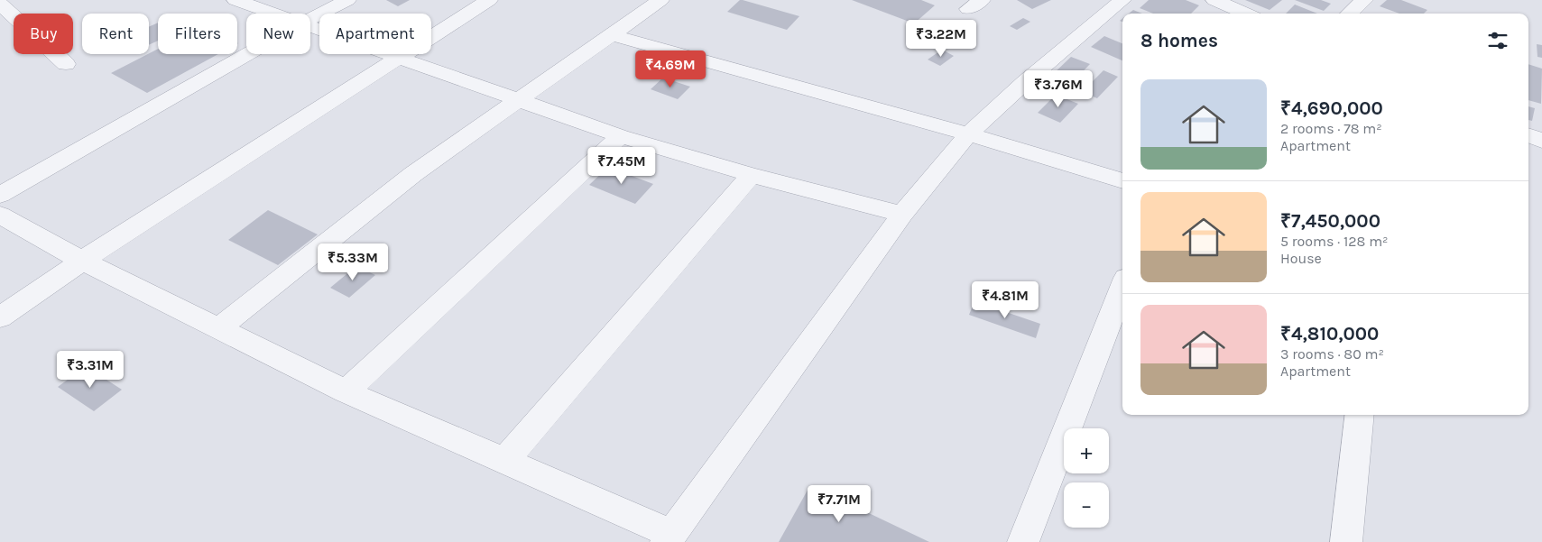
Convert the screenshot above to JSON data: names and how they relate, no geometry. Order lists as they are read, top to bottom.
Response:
{
  "page": {
    "chip": [
      "Buy",
      "Rent",
      "Filters",
      "New",
      "Apartment"
    ],
    "heading": "8 homes",
    "price": [
      "₹3.22M",
      "₹4.69M",
      "₹3.76M",
      "₹7.45M",
      "₹5.33M",
      "₹4.81M",
      "₹3.31M",
      "₹7.71M"
    ],
    "list": [
      {
        "name": "₹4,690,000",
        "note": "2 rooms · 78 m² · Apartment"
      },
      {
        "name": "₹7,450,000",
        "note": "5 rooms · 128 m² · House"
      },
      {
        "name": "₹4,810,000",
        "note": "3 rooms · 80 m² · Apartment"
      }
    ],
    "map_buttons": ["+", "−"]
  }
}
